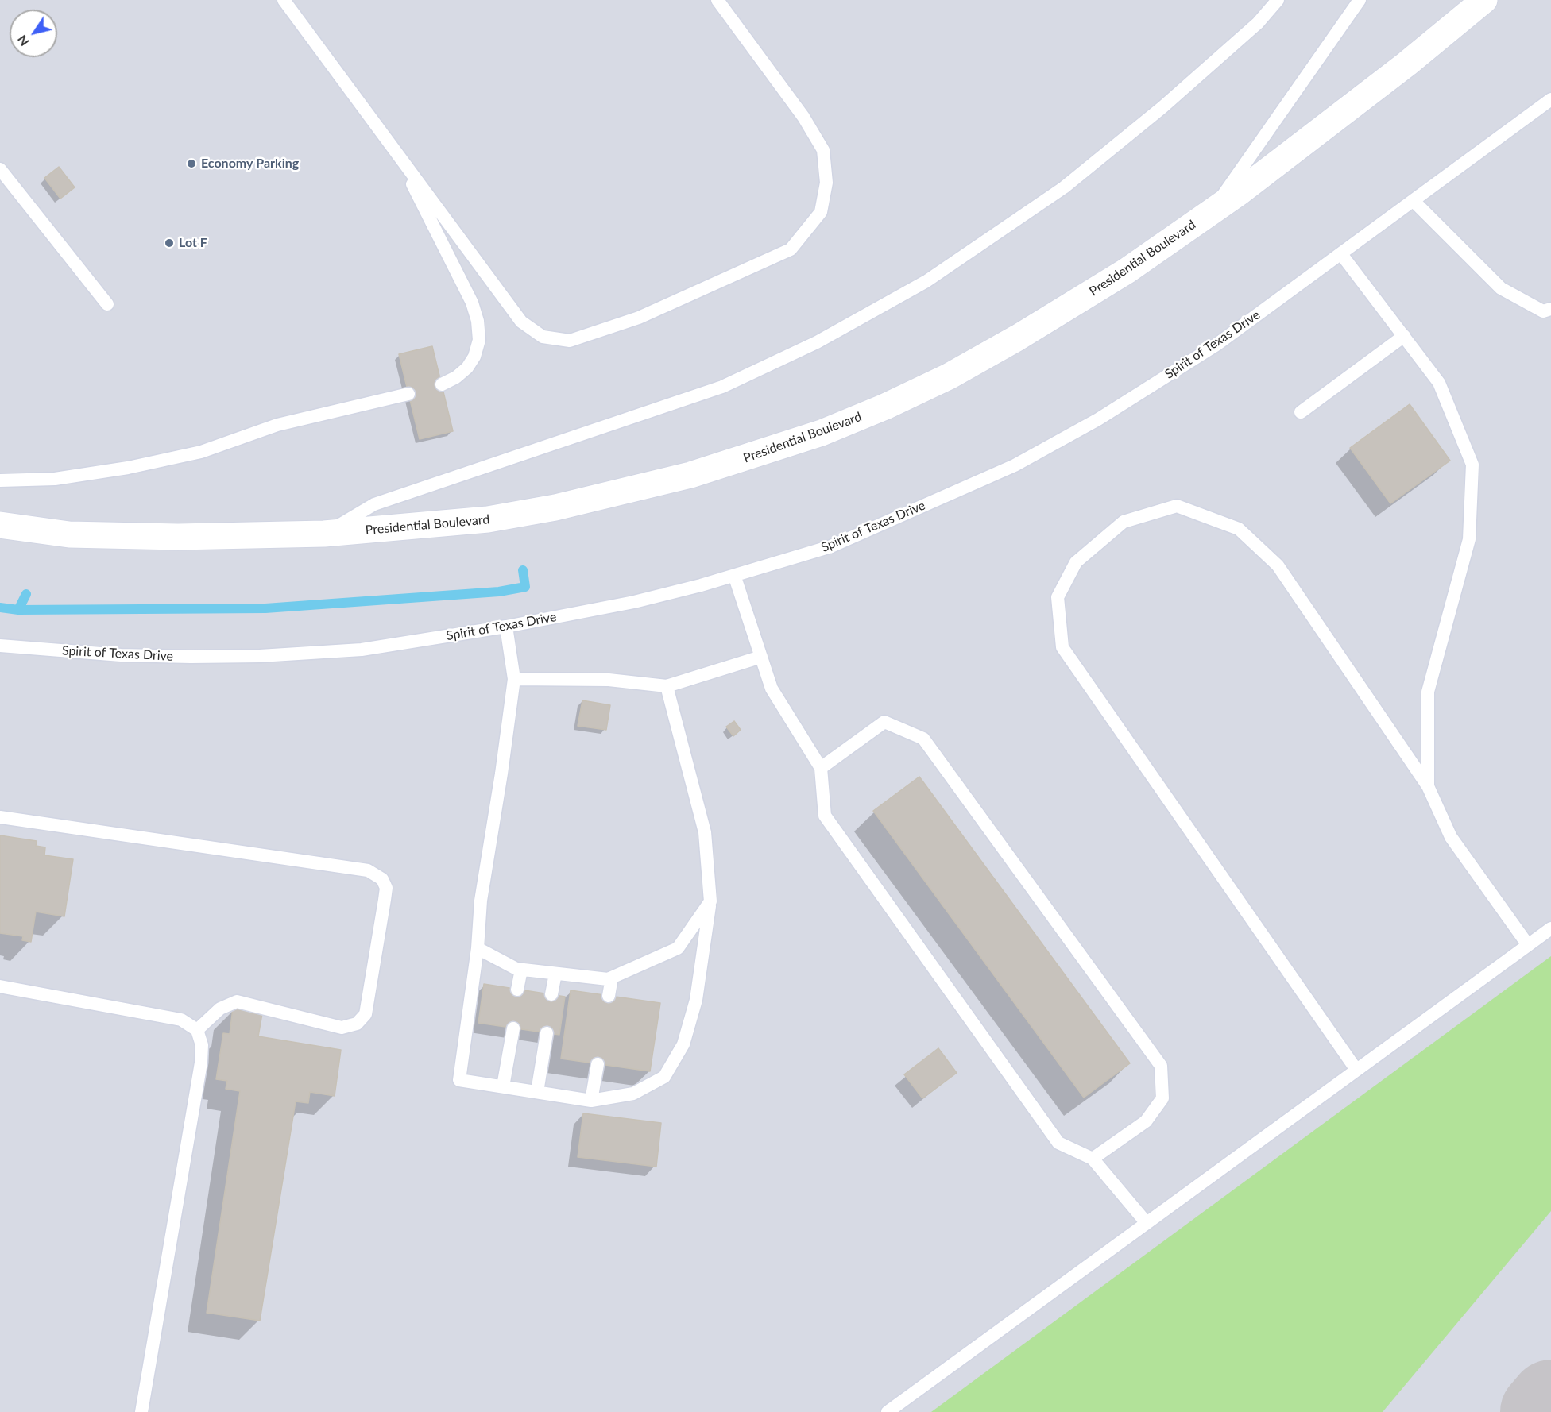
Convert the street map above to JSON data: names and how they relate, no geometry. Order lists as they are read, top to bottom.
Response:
{
  "streets": {
    "main road": ["Presidential Boulevard"],
    "lane": ["Spirit of Texas Drive"]
  },
  "places": ["Economy Parking", "Lot F"],
  "north": "bottom left"
}
